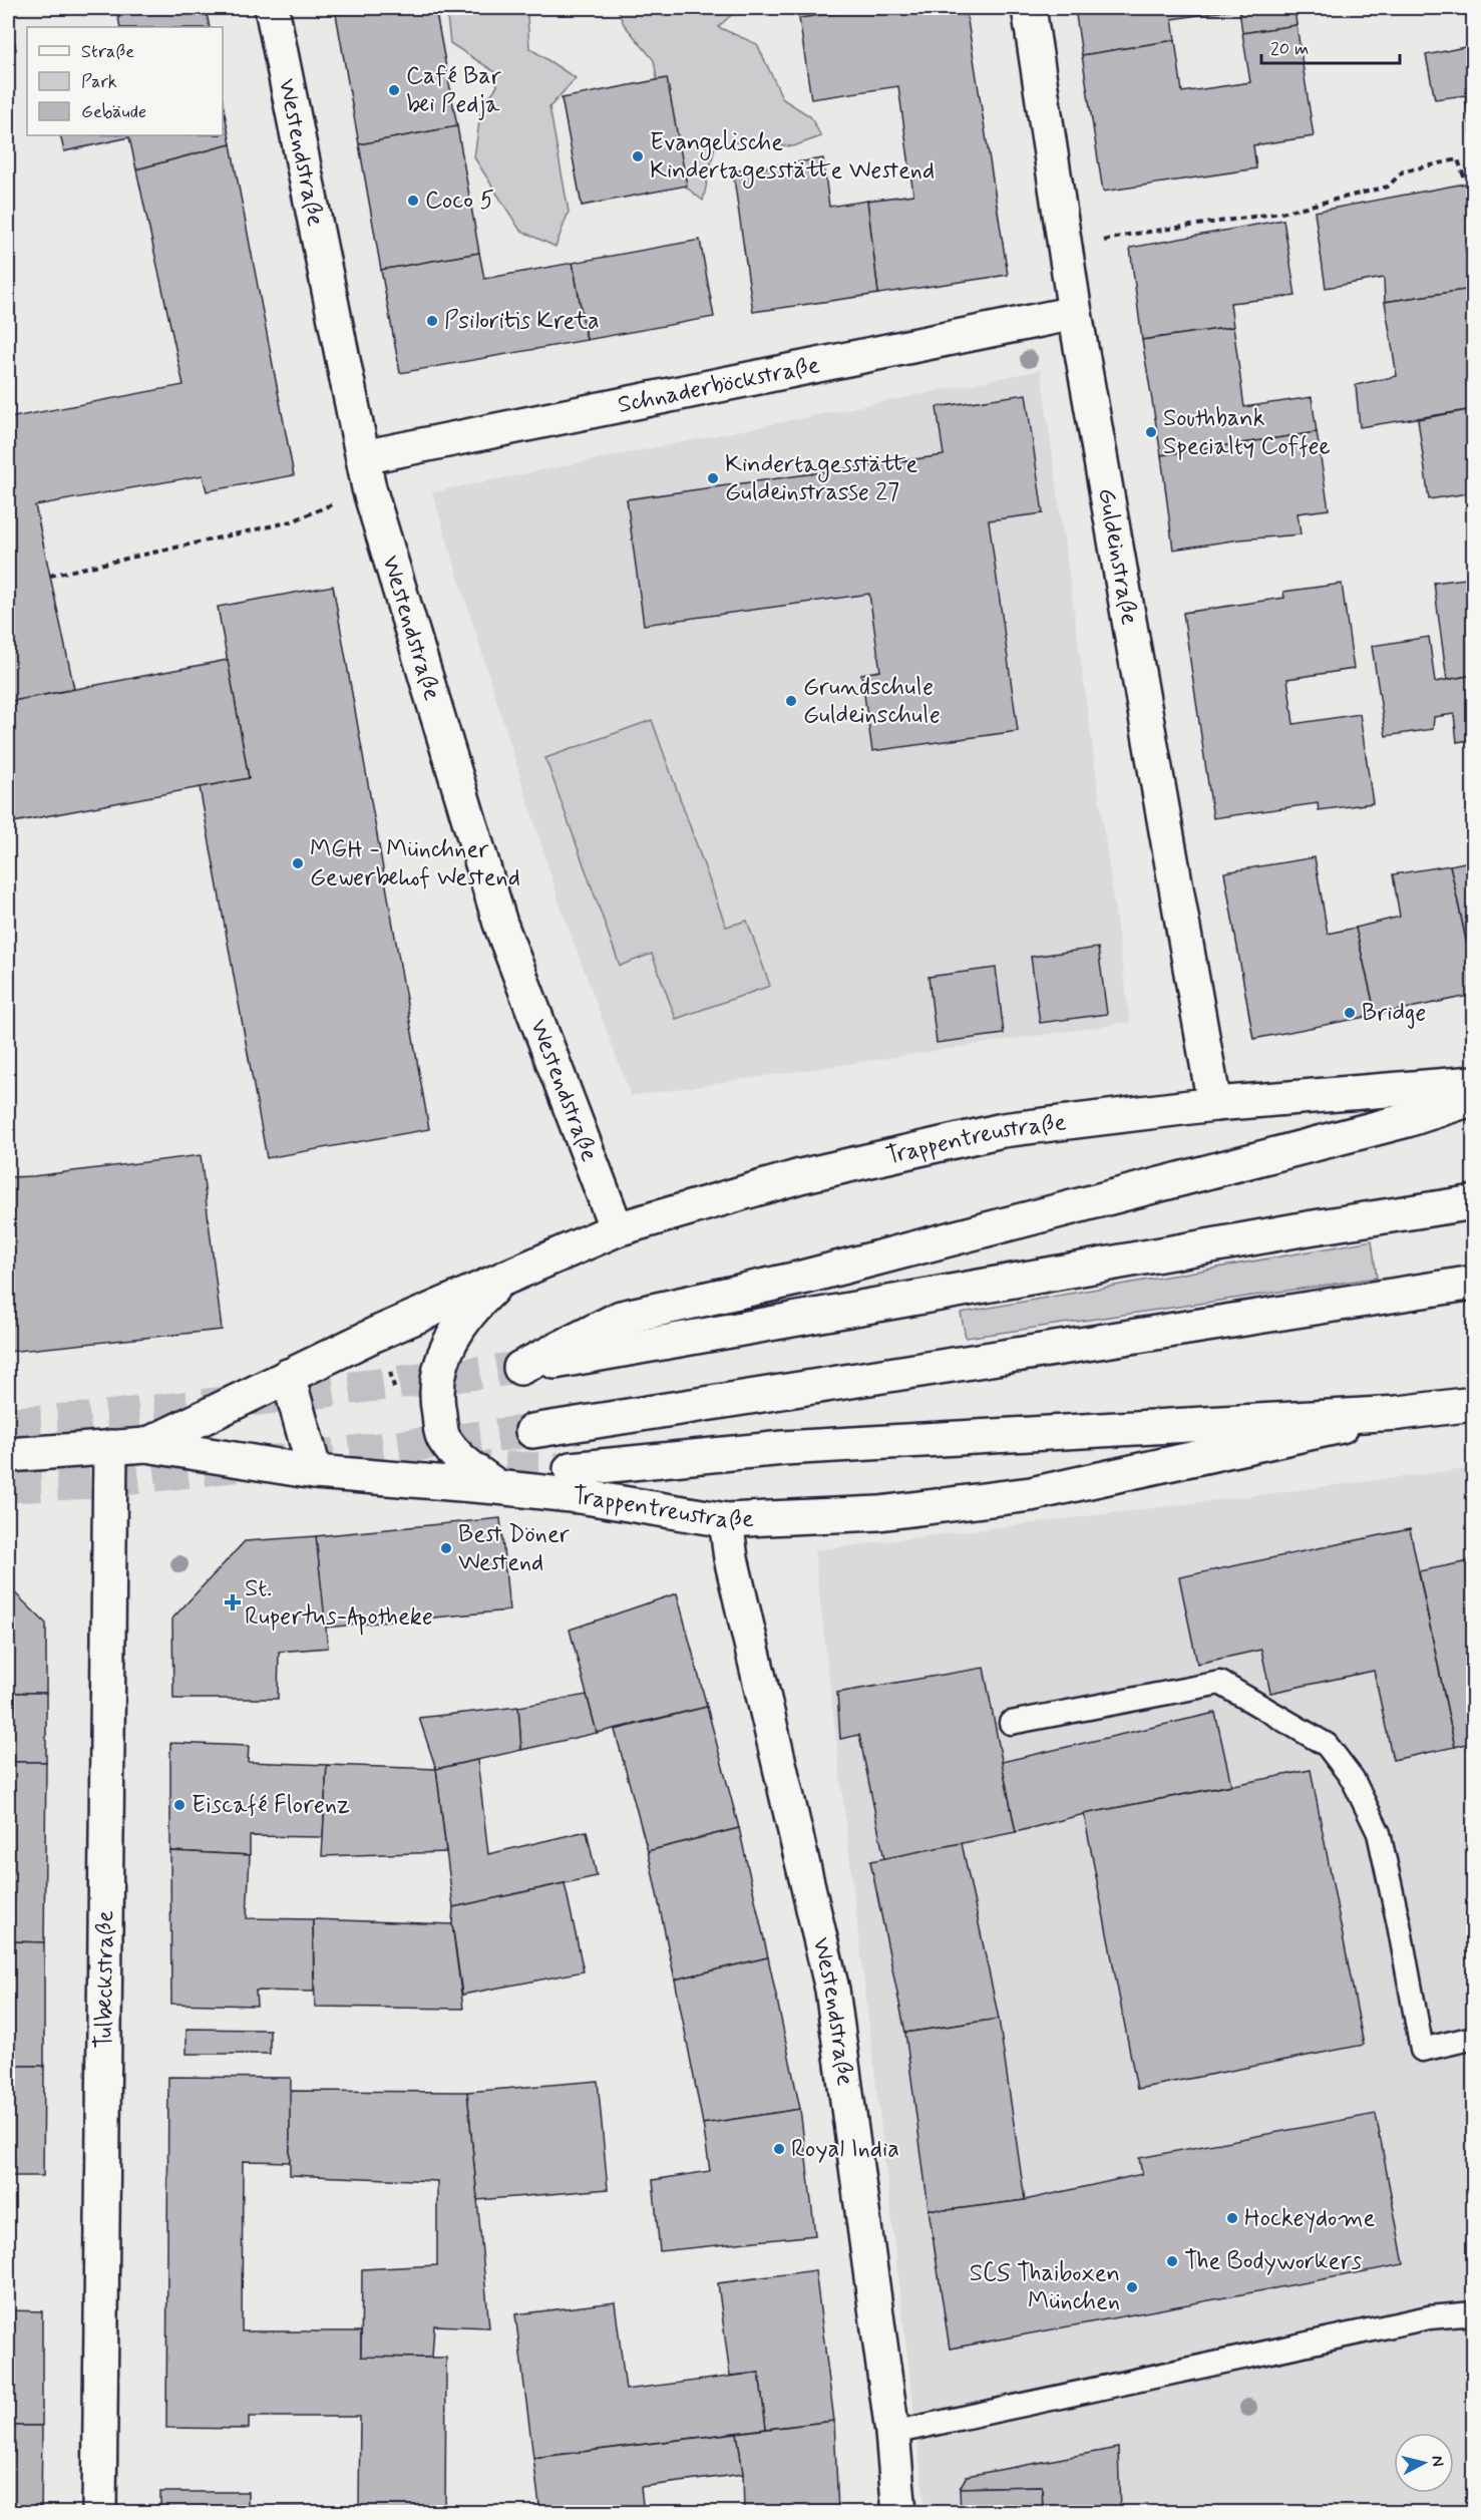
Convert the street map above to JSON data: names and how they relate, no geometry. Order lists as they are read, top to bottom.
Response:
{
  "streets": {
    "main road": [
      "Westendstraße",
      "Schnaderböckstraße",
      "Guldeinstraße",
      "Trappentreustraße",
      "Tulbeckstraße"
    ]
  },
  "crossings": [
    ["Westendstraße", "Schnaderböckstraße"],
    ["Westendstraße", "Trappentreustraße"],
    ["Schnaderböckstraße", "Guldeinstraße"],
    ["Guldeinstraße", "Trappentreustraße"],
    ["Trappentreustraße", "Tulbeckstraße"]
  ],
  "places": {
    "other": [
      "Café Bar bei Pedja",
      "Evangelische Kindertagesstätte Westend",
      "Coco 5",
      "Psiloritis Kreta",
      "Southbank Specialty Coffee",
      "Kindertagesstätte Guldeinstrasse 27",
      "Grundschule Guldeinschule",
      "MGH - Münchner Gewerbehof Westend",
      "Bridge",
      "Best Döner Westend",
      "Eiscafé Florenz",
      "Royal India",
      "Hockeydome",
      "The Bodyworkers",
      "SCS Thaiboxen München"
    ],
    "health": ["St. Rupertus-Apotheke"]
  },
  "legend": ["Straße", "Park", "Gebäude"],
  "scale_bar": "20 m",
  "north": "right"
}
